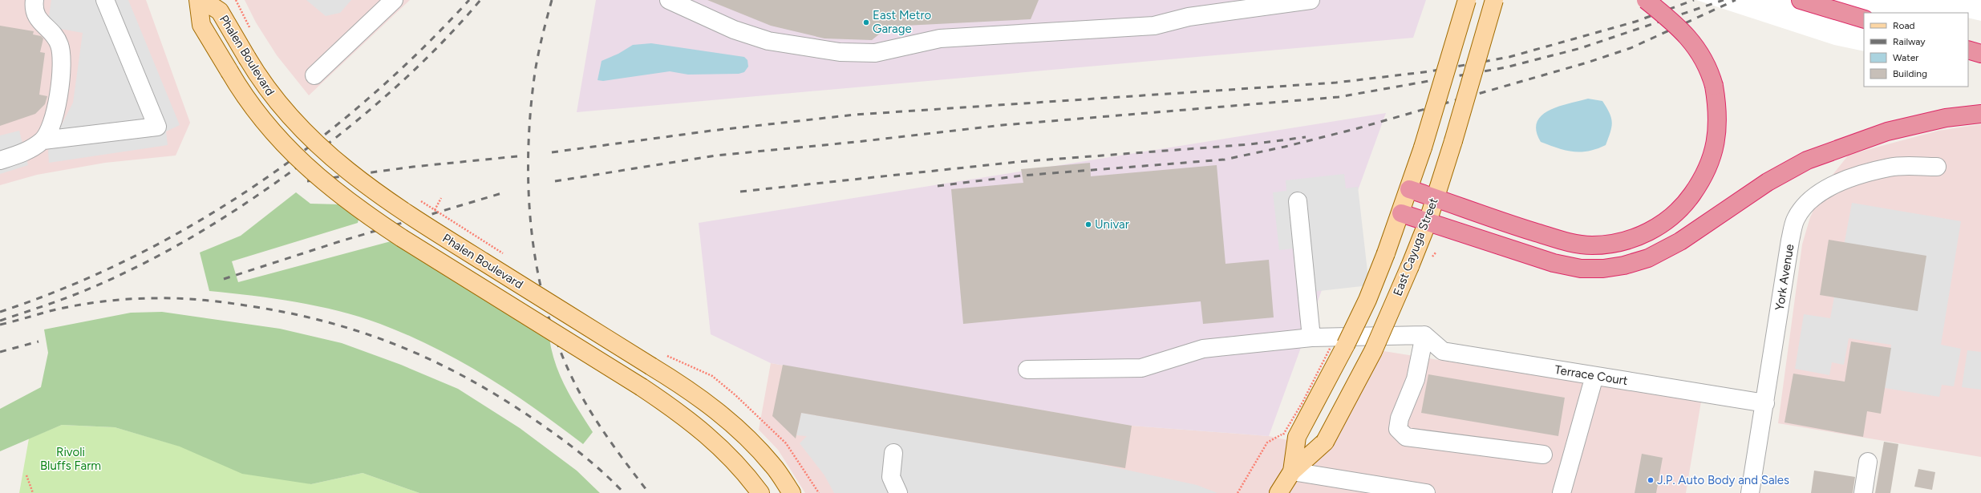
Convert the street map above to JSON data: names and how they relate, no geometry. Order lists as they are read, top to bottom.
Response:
{
  "streets": {
    "main road": ["Phalen Boulevard", "East Cayuga Street"],
    "street": ["York Avenue", "Terrace Court"]
  },
  "crossings": [
    ["York Avenue", "Terrace Court"]
  ],
  "parks": ["Rivoli Bluffs Farm"],
  "places": ["East Metro Garage", "Univar", "J.P. Auto Body and Sales"],
  "legend": [
    "Road",
    "Railway",
    "Water",
    "Building"
  ]
}
